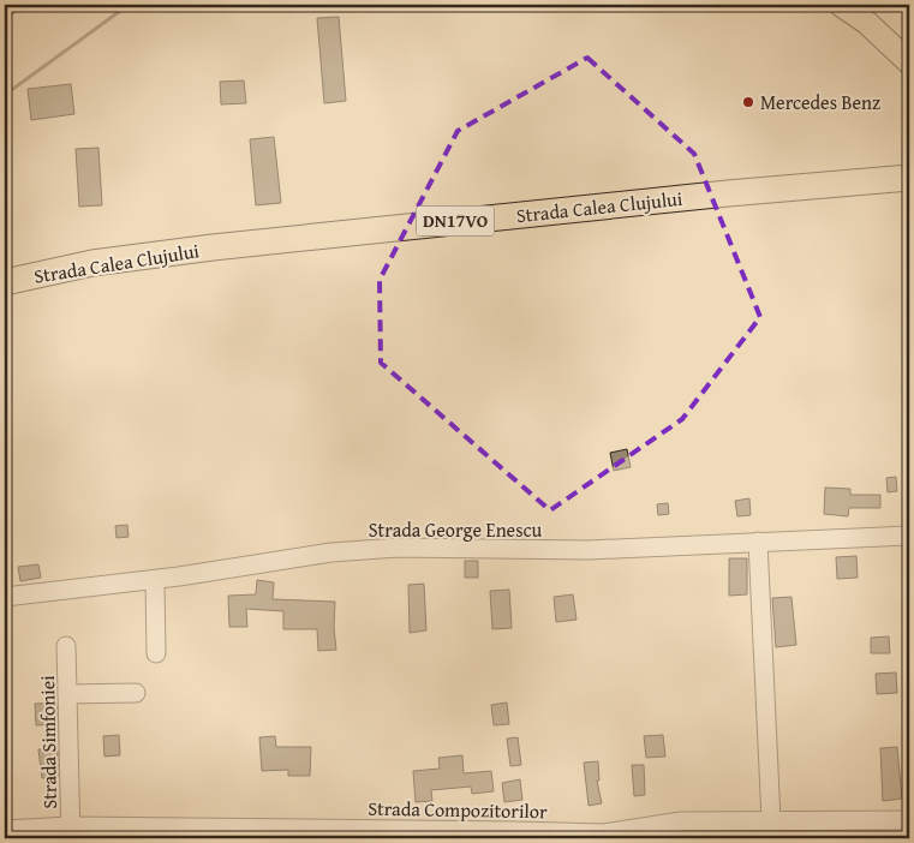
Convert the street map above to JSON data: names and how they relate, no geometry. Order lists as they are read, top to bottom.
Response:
{
  "streets": {
    "highway": ["Strada Calea Clujului", "DN17VO"],
    "street": ["Strada George Enescu", "Strada Simfoniei", "Strada Compozitorilor"]
  },
  "crossings": [
    ["Strada Simfoniei", "Strada Compozitorilor"]
  ],
  "places": ["Mercedes Benz"]
}
